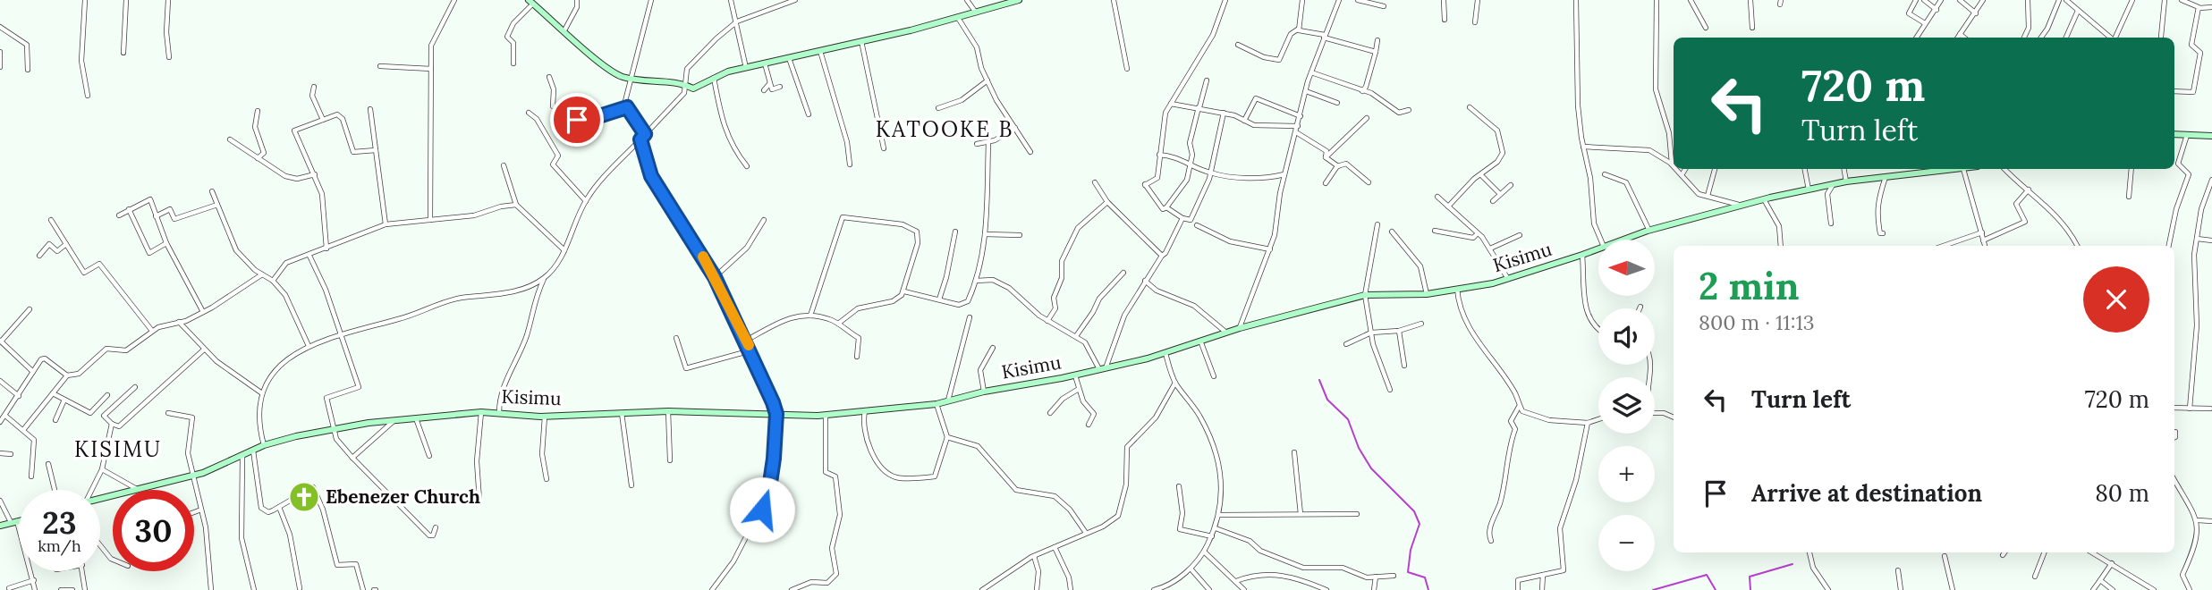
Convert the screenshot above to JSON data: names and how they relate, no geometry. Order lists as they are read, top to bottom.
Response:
{
  "streets": {
    "street": ["Kisimu"]
  },
  "districts": ["KATOOKE B", "KISIMU"],
  "places": {
    "church": ["Ebenezer Church"]
  },
  "north": "left",
  "page": {
    "turn": ["720 m", "Turn left"],
    "map_buttons": ["+", "−"],
    "heading": ["2 min", "800 m · 11:13"],
    "list": [
      {
        "name": "Turn left",
        "value": "720 m"
      },
      {
        "name": "Arrive at destination",
        "value": "80 m"
      }
    ],
    "speed": "23 km/h",
    "limit": "30"
  }
}
